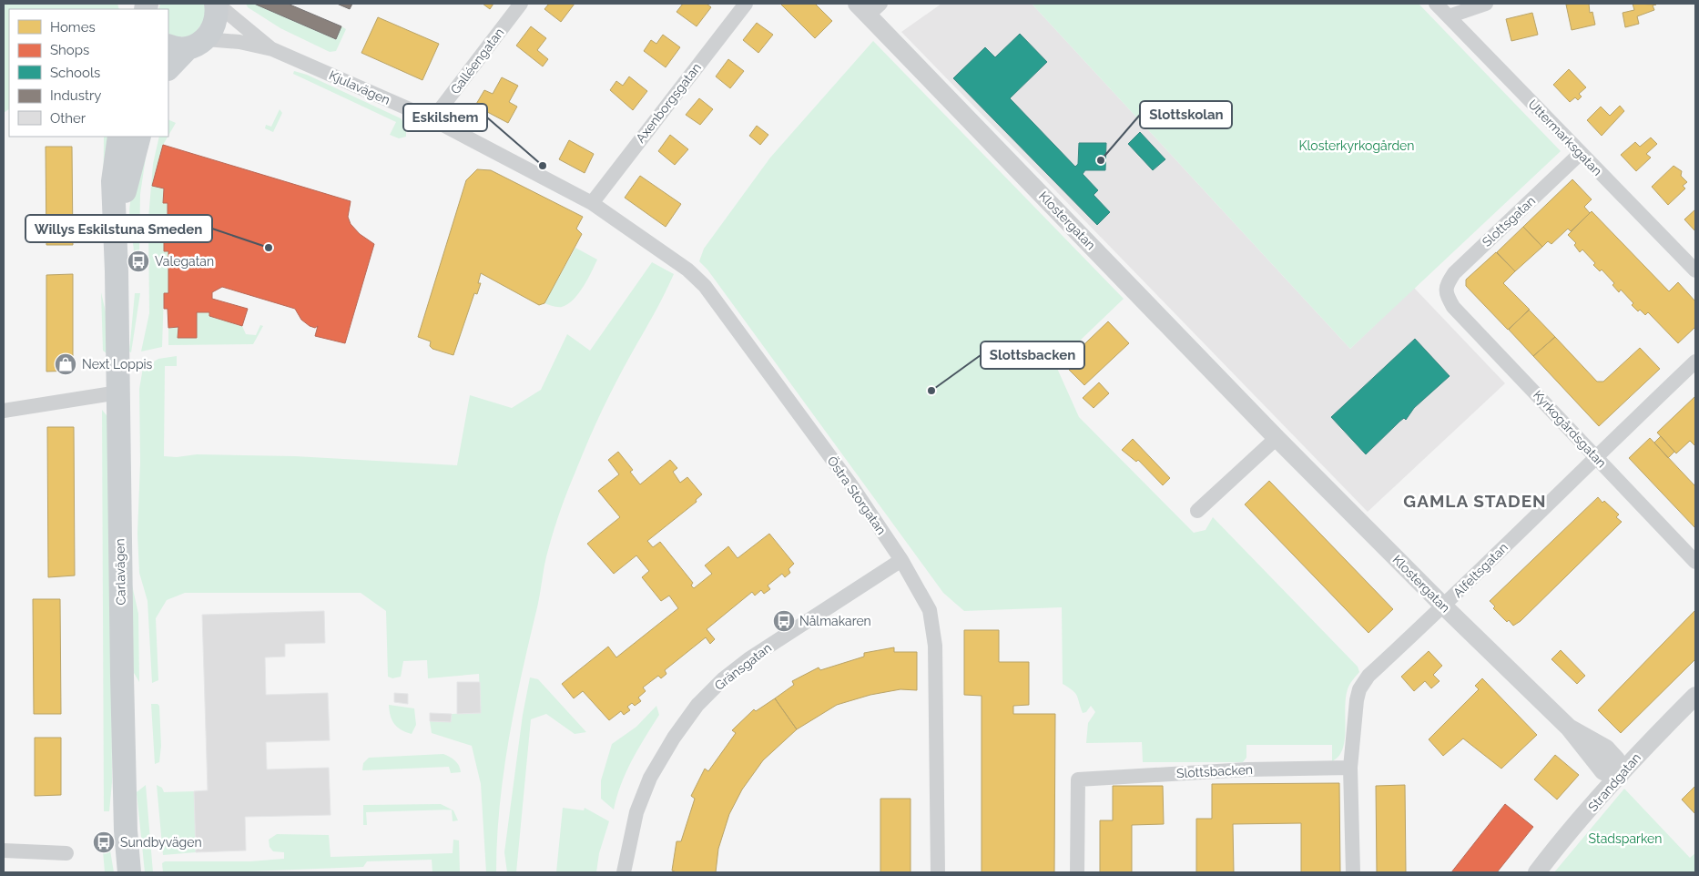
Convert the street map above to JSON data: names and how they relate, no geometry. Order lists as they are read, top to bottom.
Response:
{
  "streets": {
    "main road": ["Carlavägen"],
    "street": [
      "Galléengatan",
      "Kjulavägen",
      "Axenborgsgatan",
      "Uttermarksgatan",
      "Klostergatan",
      "Slottsgatan",
      "Kyrkogårdsgatan",
      "Östra Storgatan",
      "Alfeltsgatan",
      "Gränsgatan",
      "Slottsbacken",
      "Strandgatan"
    ]
  },
  "crossings": [
    ["Galléengatan", "Kjulavägen"],
    ["Kjulavägen", "Axenborgsgatan"],
    ["Kjulavägen", "Östra Storgatan"],
    ["Axenborgsgatan", "Östra Storgatan"],
    ["Uttermarksgatan", "Slottsgatan"],
    ["Klostergatan", "Alfeltsgatan"],
    ["Klostergatan", "Strandgatan"],
    ["Slottsgatan", "Kyrkogårdsgatan"],
    ["Kyrkogårdsgatan", "Alfeltsgatan"],
    ["Östra Storgatan", "Gränsgatan"],
    ["Alfeltsgatan", "Slottsbacken"]
  ],
  "districts": ["GAMLA STADEN"],
  "parks": ["Klosterkyrkogården", "Stadsparken"],
  "places": {
    "other": [
      "Slottskolan",
      "Eskilshem",
      "Willys Eskilstuna Smeden",
      "Slottsbacken"
    ],
    "bus stop": ["Valegatan", "Nålmakaren", "Sundbyvägen"],
    "shop": ["Next Loppis"]
  },
  "legend": [
    "Homes",
    "Shops",
    "Schools",
    "Industry",
    "Other"
  ]
}
